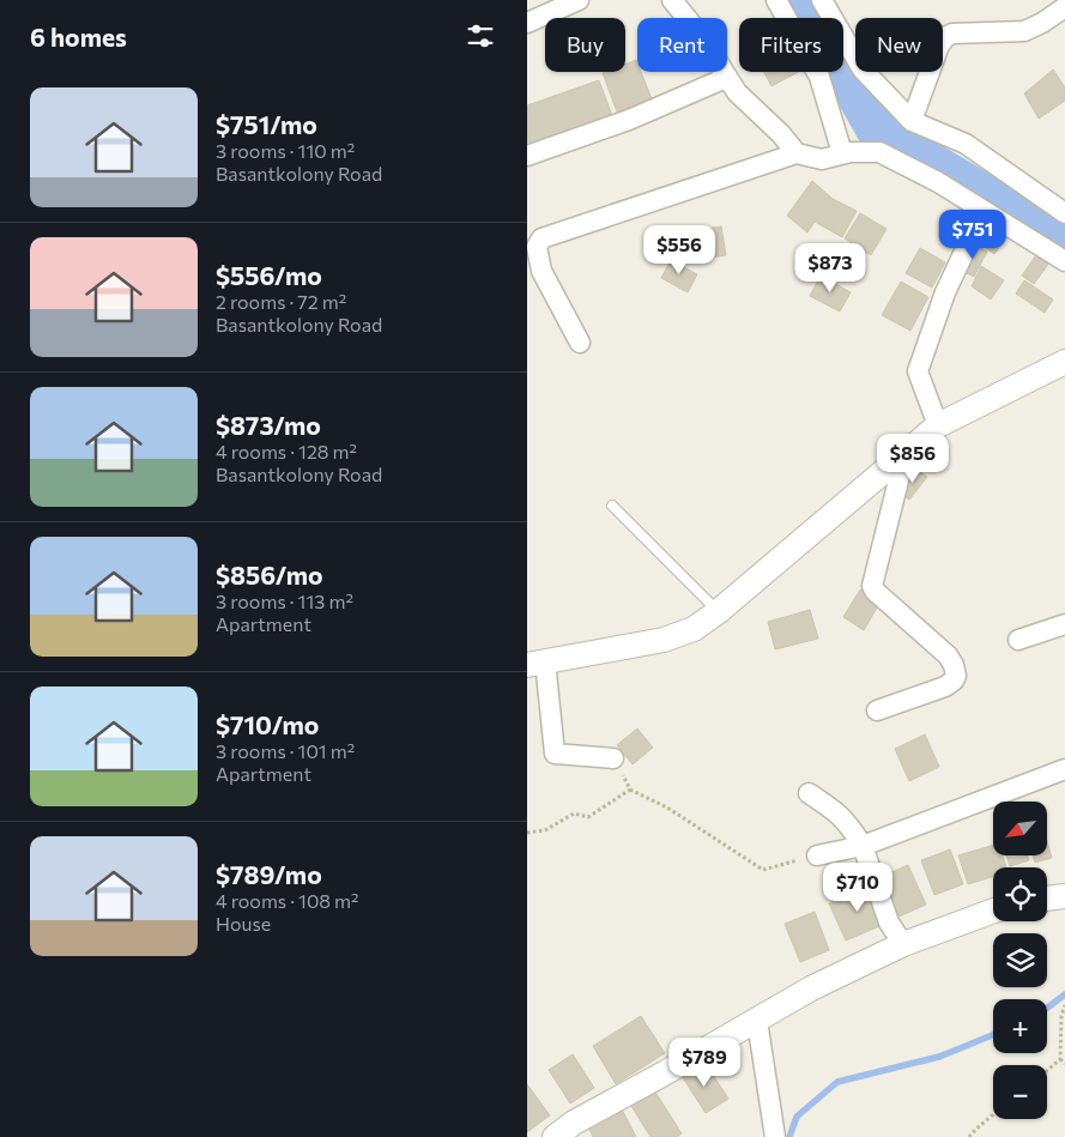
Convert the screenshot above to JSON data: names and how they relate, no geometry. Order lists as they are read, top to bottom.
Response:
{
  "north": "bottom left",
  "page": {
    "heading": "6 homes",
    "chip": [
      "Buy",
      "Rent",
      "Filters",
      "New"
    ],
    "list": [
      {
        "name": "$751/mo",
        "note": "3 rooms · 110 m² · Basantkolony Road"
      },
      {
        "name": "$556/mo",
        "note": "2 rooms · 72 m² · Basantkolony Road"
      },
      {
        "name": "$873/mo",
        "note": "4 rooms · 128 m² · Basantkolony Road"
      },
      {
        "name": "$856/mo",
        "note": "3 rooms · 113 m² · Apartment"
      },
      {
        "name": "$710/mo",
        "note": "3 rooms · 101 m² · Apartment"
      },
      {
        "name": "$789/mo",
        "note": "4 rooms · 108 m² · House"
      }
    ],
    "price": [
      "$751",
      "$556",
      "$873",
      "$856",
      "$710",
      "$789"
    ],
    "map_buttons": ["+", "−"]
  }
}
